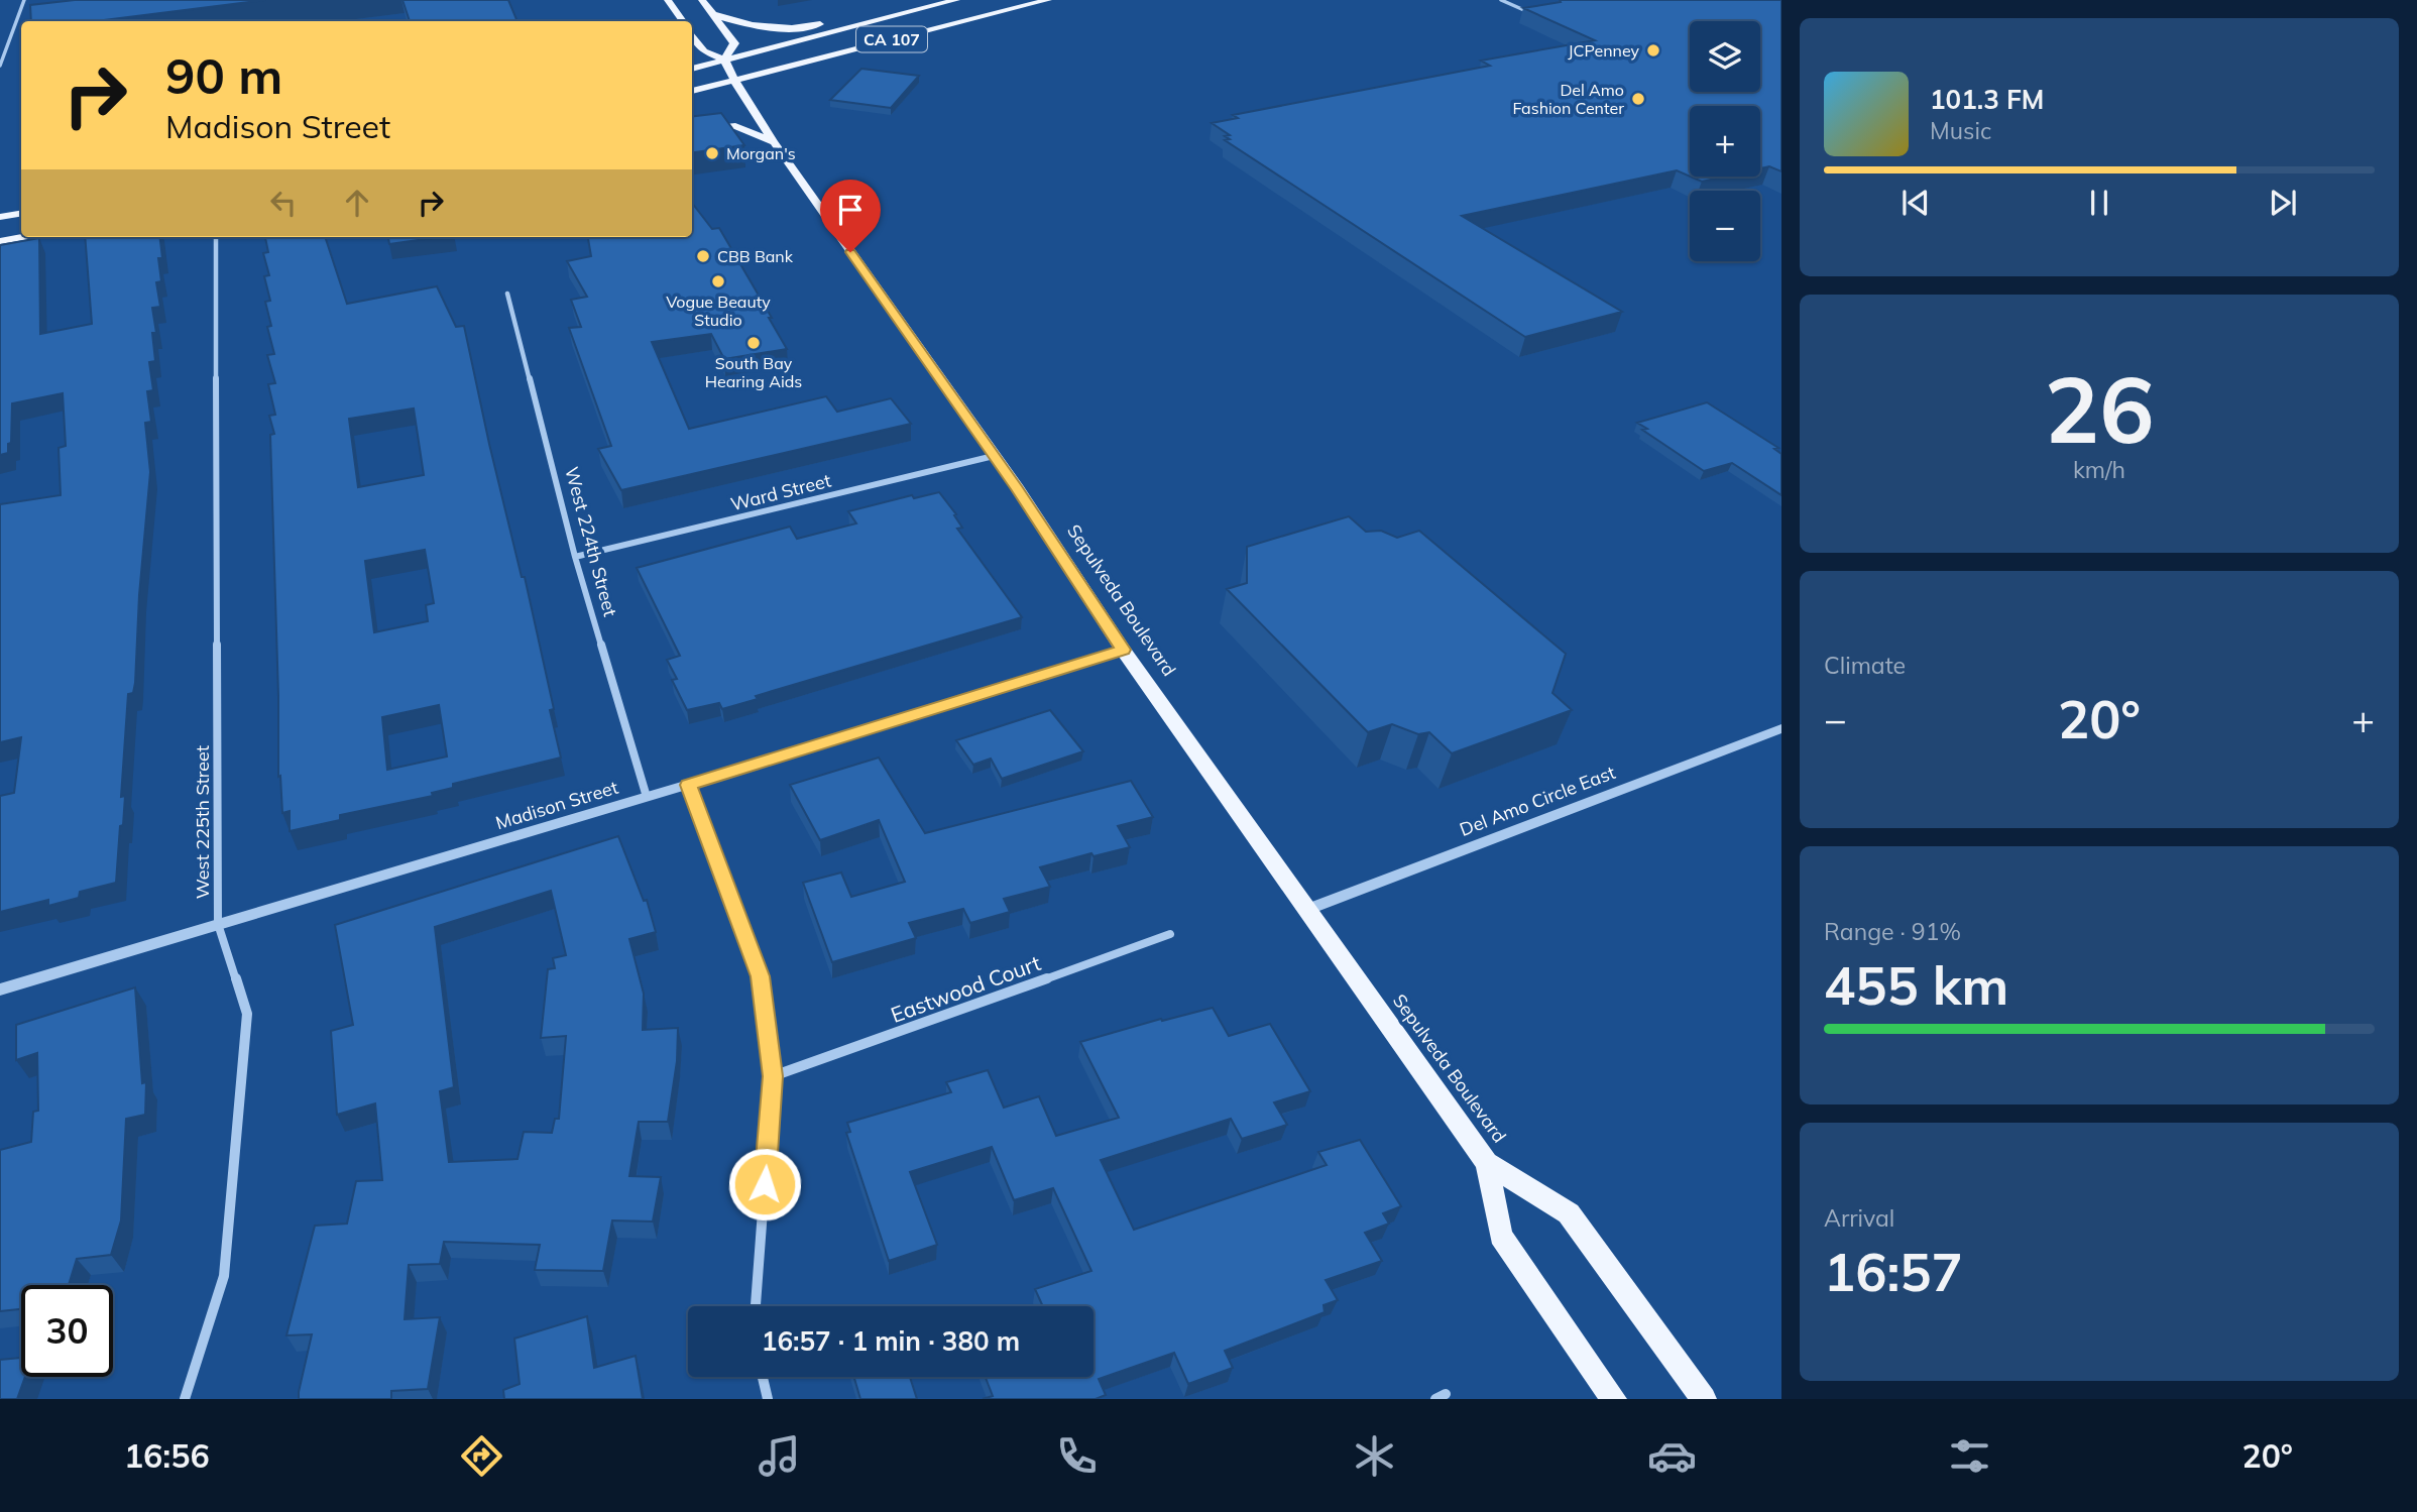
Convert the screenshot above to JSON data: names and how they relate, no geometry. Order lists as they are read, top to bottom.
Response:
{
  "streets": {
    "main road": ["CA 107", "Sepulveda Boulevard"],
    "street": [
      "Ward Street",
      "West 224th Street",
      "Del Amo Circle East",
      "Madison Street",
      "West 225th Street",
      "Eastwood Court"
    ]
  },
  "crossings": [
    ["CA 107", "Sepulveda Boulevard"],
    ["Ward Street", "West 224th Street"],
    ["Ward Street", "Sepulveda Boulevard"],
    ["West 224th Street", "Madison Street"],
    ["Sepulveda Boulevard", "Del Amo Circle East"],
    ["Sepulveda Boulevard", "Madison Street"],
    ["Madison Street", "West 225th Street"]
  ],
  "places": [
    "JCPenney",
    "Del Amo Fashion Center",
    "Morgan's",
    "CBB Bank",
    "Vogue Beauty Studio",
    "South Bay Hearing Aids"
  ],
  "page": {
    "map_buttons": ["+", "−"],
    "turn": ["90 m", "Madison Street"],
    "song": ["101.3 FM", "Music"],
    "tile": [
      ["26", "km/h"],
      "Climate",
      ["Range · 91%", "455 km"],
      ["Arrival", "16:57"]
    ],
    "heat": ["−", "20°", "+"],
    "limit": "30",
    "trip": "16:57 · 1 min · 380 m",
    "tabs": ["16:56", "20°"]
  }
}
